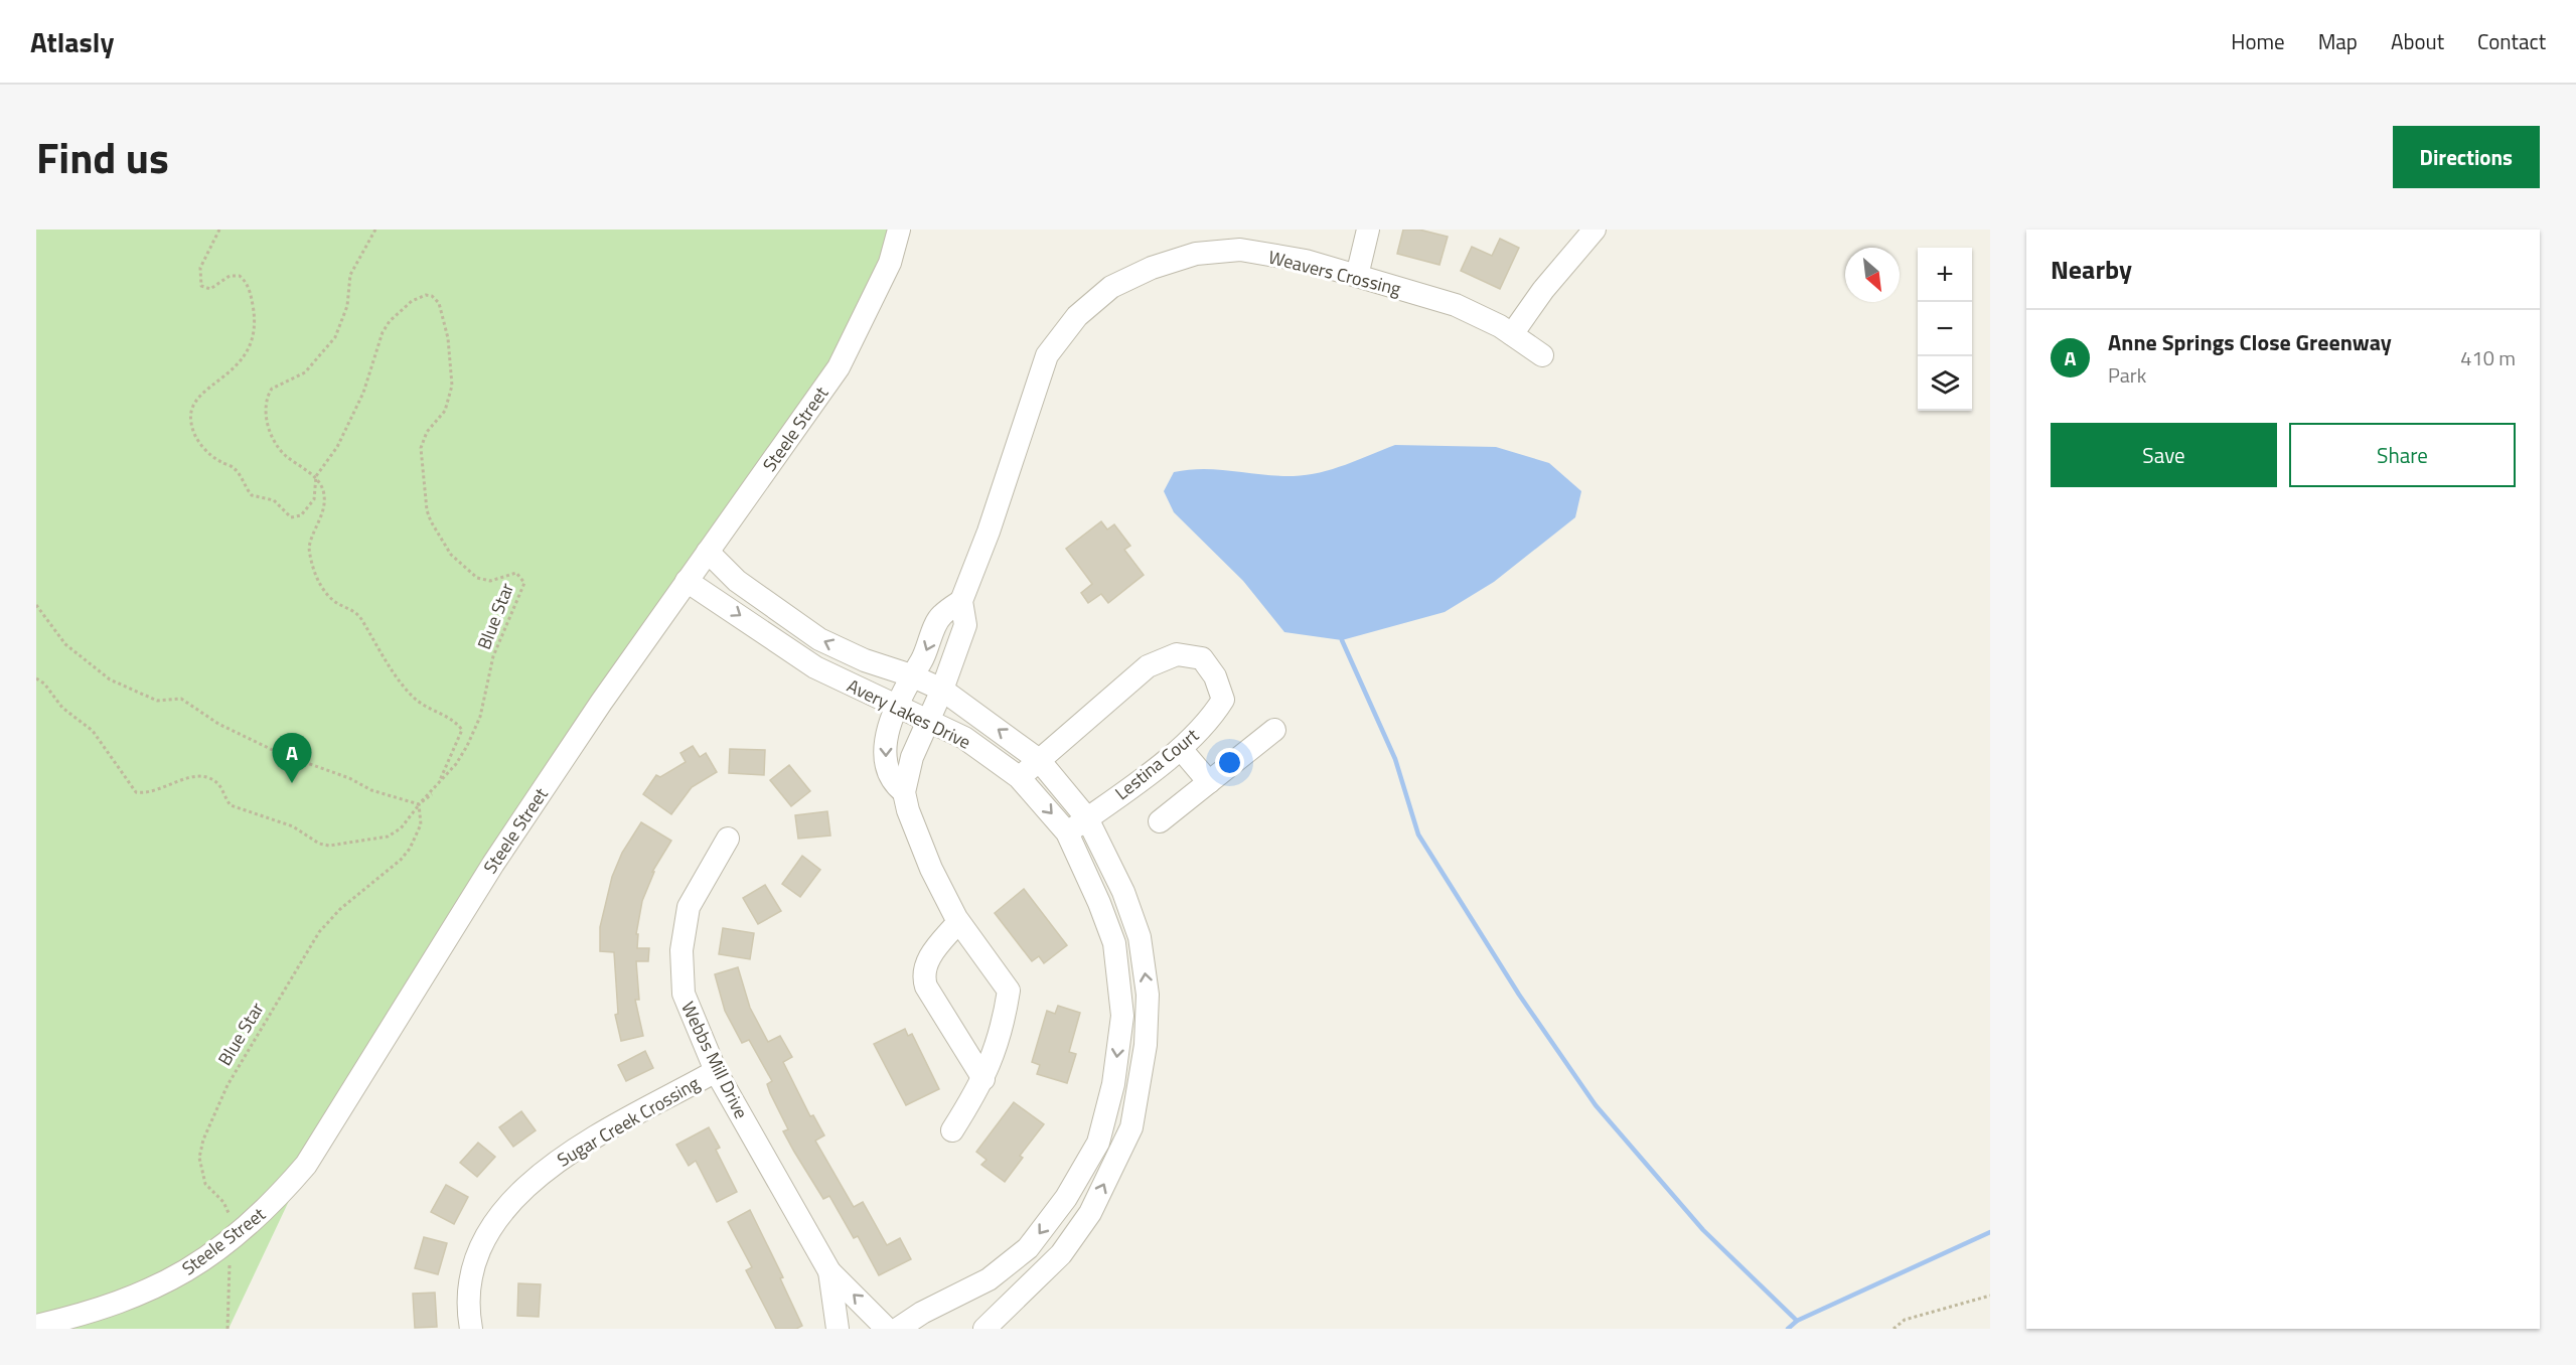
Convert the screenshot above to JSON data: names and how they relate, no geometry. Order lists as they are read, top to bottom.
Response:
{
  "streets": {
    "street": [
      "Weavers Crossing",
      "Steele Street",
      "Avery Lakes Drive",
      "Lestina Court",
      "Webbs Mill Drive",
      "Sugar Creek Crossing"
    ],
    "path": ["Blue Star"]
  },
  "crossings": [
    ["Weavers Crossing", "Avery Lakes Drive"],
    ["Steele Street", "Avery Lakes Drive"],
    ["Avery Lakes Drive", "Lestina Court"],
    ["Avery Lakes Drive", "Webbs Mill Drive"],
    ["Webbs Mill Drive", "Sugar Creek Crossing"]
  ],
  "north": "bottom right",
  "page": {
    "header": "Atlasly",
    "nav": [
      "Home",
      "Map",
      "About",
      "Contact"
    ],
    "title": "Find us",
    "buttons": [
      "Directions",
      ["Save", "Share"]
    ],
    "heading": "Nearby",
    "map_buttons": ["+", "−"],
    "list": [
      {
        "mark": "A",
        "name": "Anne Springs Close Greenway",
        "note": "Park",
        "value": "410 m"
      }
    ],
    "pins": "A"
  }
}
